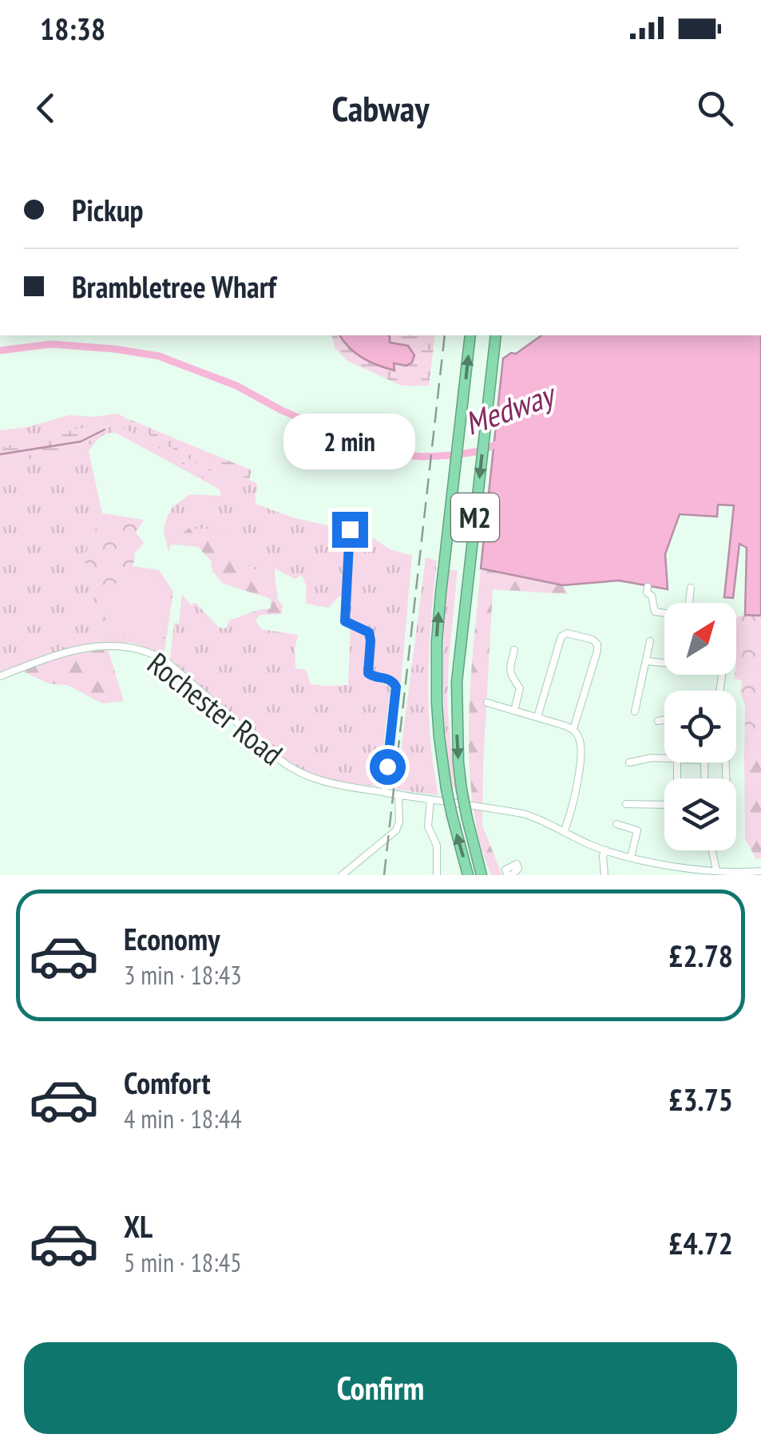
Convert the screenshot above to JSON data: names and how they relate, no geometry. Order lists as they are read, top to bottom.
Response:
{
  "streets": {
    "highway": ["M2"],
    "street": ["Rochester Road"]
  },
  "water": ["Medway"],
  "north": "top right",
  "page": {
    "status": "18:38",
    "header": "Cabway",
    "banner": ["Pickup", "Brambletree Wharf"],
    "bubble": "2 min",
    "list": [
      {
        "name": "Economy",
        "note": "3 min · 18:43",
        "value": "£2.78"
      },
      {
        "name": "Comfort",
        "note": "4 min · 18:44",
        "value": "£3.75"
      },
      {
        "name": "XL",
        "note": "5 min · 18:45",
        "value": "£4.72"
      }
    ],
    "buttons": "Confirm"
  }
}
